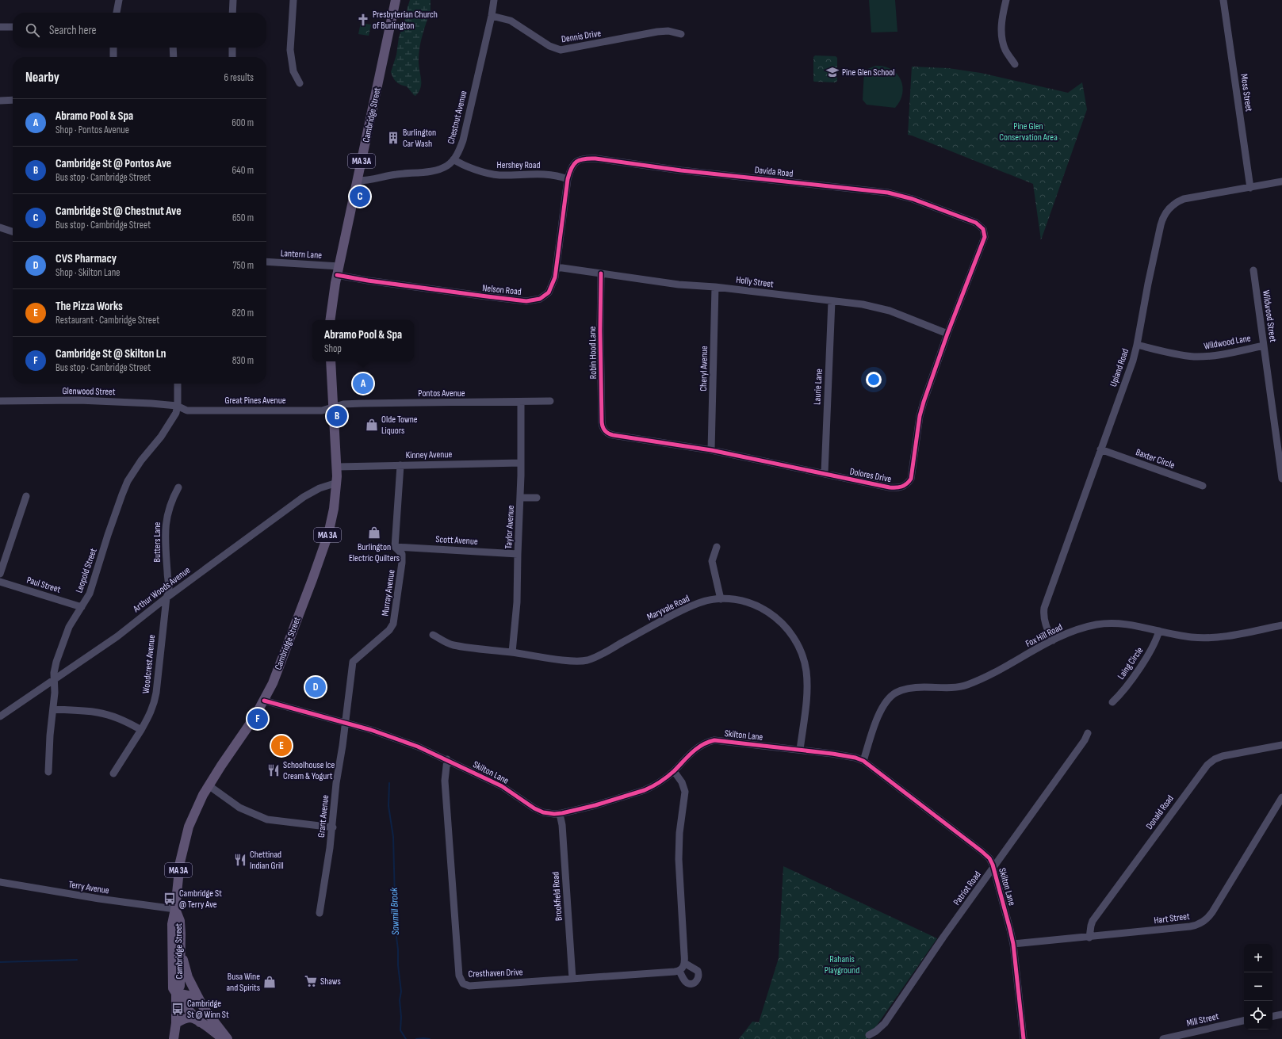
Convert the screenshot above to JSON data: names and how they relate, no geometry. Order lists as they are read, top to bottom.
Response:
{
  "streets": {
    "main road": ["Cambridge Street", "MA 3A"],
    "street": [
      "Dennis Drive",
      "Moss Street",
      "Chestnut Avenue",
      "Hershey Road",
      "Davida Road",
      "Lantern Lane",
      "Holly Street",
      "Nelson Road",
      "Wildwood Street",
      "Wildwood Lane",
      "Robin Hood Lane",
      "Upland Road",
      "Cheryl Avenue",
      "Laurie Lane",
      "Glenwood Street",
      "Pontos Avenue",
      "Great Pines Avenue",
      "Kinney Avenue",
      "Baxter Circle",
      "Dolores Drive",
      "Taylor Avenue",
      "Scott Avenue",
      "Butters Lane",
      "Leopold Street",
      "Paul Street",
      "Arthur Woods Avenue",
      "Murray Avenue",
      "Maryvale Road",
      "Fox Hill Road",
      "Laing Circle",
      "Woodcrest Avenue",
      "Skilton Lane",
      "Donald Road",
      "Grant Avenue",
      "Terry Avenue",
      "Patriot Road",
      "Brookfield Road",
      "Hart Street",
      "Cresthaven Drive",
      "Mill Street"
    ]
  },
  "crossings": [
    ["Dennis Drive", "Chestnut Avenue"],
    ["Moss Street", "Upland Road"],
    ["Cambridge Street", "Chestnut Avenue"],
    ["Cambridge Street", "Lantern Lane"],
    ["Cambridge Street", "Nelson Road"],
    ["Cambridge Street", "Pontos Avenue"],
    ["Cambridge Street", "Great Pines Avenue"],
    ["Cambridge Street", "Kinney Avenue"],
    ["Cambridge Street", "Arthur Woods Avenue"],
    ["Cambridge Street", "Skilton Lane"],
    ["Cambridge Street", "Terry Avenue"],
    ["Chestnut Avenue", "Hershey Road"],
    ["Hershey Road", "Davida Road"],
    ["Hershey Road", "Nelson Road"],
    ["Davida Road", "Nelson Road"],
    ["Davida Road", "Dolores Drive"],
    ["Lantern Lane", "Nelson Road"],
    ["Holly Street", "Nelson Road"],
    ["Holly Street", "Robin Hood Lane"],
    ["Holly Street", "Cheryl Avenue"],
    ["Holly Street", "Laurie Lane"],
    ["Holly Street", "Dolores Drive"],
    ["Wildwood Street", "Wildwood Lane"],
    ["Wildwood Lane", "Upland Road"],
    ["Robin Hood Lane", "Dolores Drive"],
    ["Upland Road", "Baxter Circle"],
    ["Upland Road", "Fox Hill Road"],
    ["Cheryl Avenue", "Dolores Drive"],
    ["Laurie Lane", "Dolores Drive"],
    ["Glenwood Street", "Great Pines Avenue"],
    ["Glenwood Street", "Leopold Street"],
    ["Pontos Avenue", "Great Pines Avenue"],
    ["Pontos Avenue", "Taylor Avenue"],
    ["Great Pines Avenue", "Leopold Street"],
    ["Kinney Avenue", "Taylor Avenue"],
    ["Taylor Avenue", "Scott Avenue"],
    ["Taylor Avenue", "Maryvale Road"],
    ["Scott Avenue", "Murray Avenue"],
    ["Butters Lane", "Arthur Woods Avenue"],
    ["Butters Lane", "Woodcrest Avenue"],
    ["Leopold Street", "Paul Street"],
    ["Leopold Street", "Arthur Woods Avenue"],
    ["Arthur Woods Avenue", "Woodcrest Avenue"],
    ["Murray Avenue", "Skilton Lane"],
    ["Murray Avenue", "Grant Avenue"],
    ["Maryvale Road", "Skilton Lane"],
    ["Fox Hill Road", "Laing Circle"],
    ["Fox Hill Road", "Skilton Lane"],
    ["Skilton Lane", "Grant Avenue"],
    ["Skilton Lane", "Patriot Road"],
    ["Skilton Lane", "Brookfield Road"],
    ["Skilton Lane", "Hart Street"],
    ["Skilton Lane", "Cresthaven Drive"],
    ["Donald Road", "Hart Street"],
    ["Brookfield Road", "Cresthaven Drive"]
  ],
  "water": ["Sawmill Brook"],
  "parks": ["Pine Glen Conservation Area", "Rahanis Playground"],
  "places": {
    "church": ["Presbyterian Church of Burlington"],
    "school or university": ["Pine Glen School"],
    "building": ["Burlington Car Wash"],
    "shop": ["Olde Towne Liquors", "Burlington Electric Quilters", "Busa Wine and Spirits"],
    "restaurant": ["Schoolhouse Ice Cream & Yogurt", "Chettinad Indian Grill"],
    "bus stop": ["Cambridge St @ Terry Ave", "Cambridge St @ Winn St"],
    "supermarket": ["Shaws"]
  },
  "page": {
    "search": "Search here",
    "heading": ["Nearby", "6 results"],
    "list": [
      {
        "mark": "A",
        "name": "Abramo Pool & Spa",
        "note": "Shop · Pontos Avenue",
        "value": "600 m"
      },
      {
        "mark": "B",
        "name": "Cambridge St @ Pontos Ave",
        "note": "Bus stop · Cambridge Street",
        "value": "640 m"
      },
      {
        "mark": "C",
        "name": "Cambridge St @ Chestnut Ave",
        "note": "Bus stop · Cambridge Street",
        "value": "650 m"
      },
      {
        "mark": "D",
        "name": "CVS Pharmacy",
        "note": "Shop · Skilton Lane",
        "value": "750 m"
      },
      {
        "mark": "E",
        "name": "The Pizza Works",
        "note": "Restaurant · Cambridge Street",
        "value": "820 m"
      },
      {
        "mark": "F",
        "name": "Cambridge St @ Skilton Ln",
        "note": "Bus stop · Cambridge Street",
        "value": "830 m"
      }
    ],
    "pins": [
      "C",
      "A",
      "B",
      "D",
      "F",
      "E"
    ],
    "popup": ["Abramo Pool & Spa", "Shop"],
    "map_buttons": ["+", "−"]
  }
}
